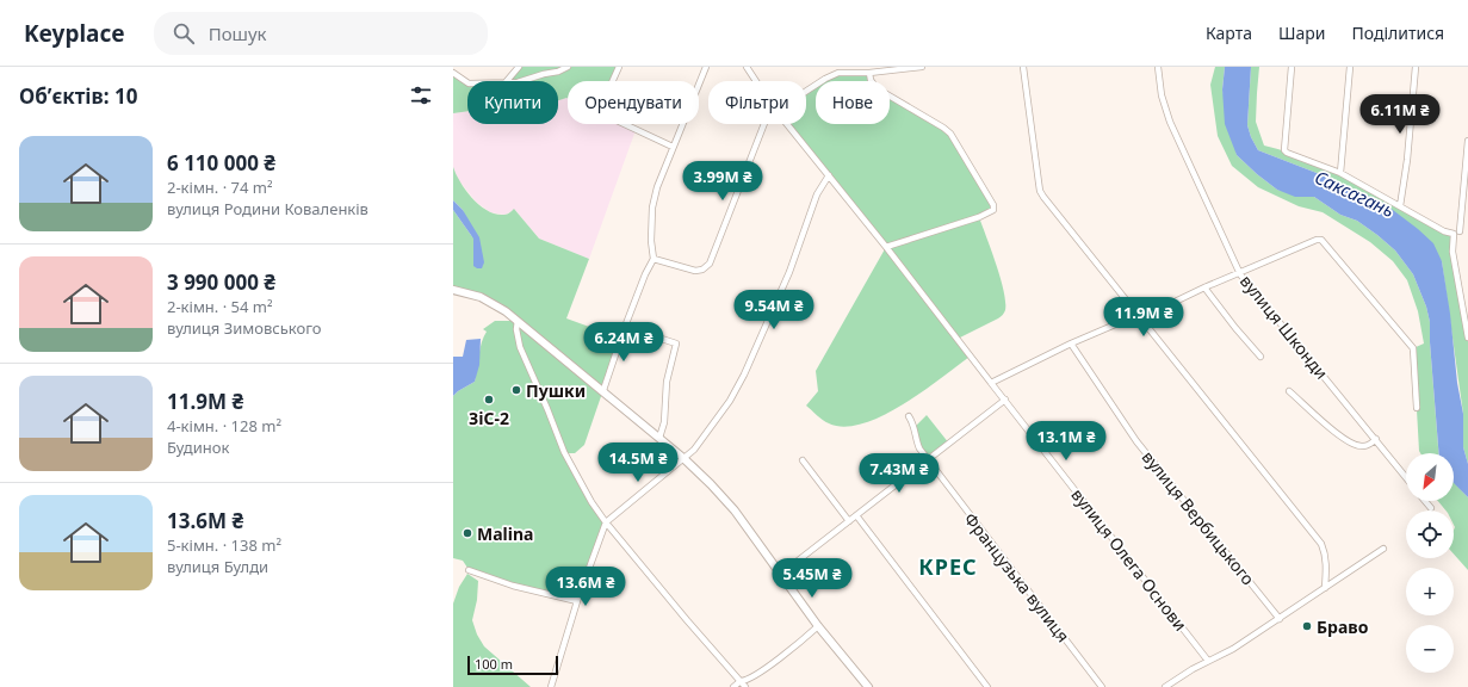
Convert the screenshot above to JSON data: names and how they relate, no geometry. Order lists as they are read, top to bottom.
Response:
{
  "streets": {
    "street": [
      "вулиця Шконди",
      "вулиця Вербицького",
      "вулиця Олега Основи",
      "Французька вулиця"
    ]
  },
  "districts": ["КРЕС"],
  "water": ["Саксагань"],
  "places": [
    "Пушки",
    "ЗіС-2",
    "Malina",
    "Браво"
  ],
  "scale_bar": "100 m",
  "north": "bottom left",
  "page": {
    "header": "Keyplace",
    "search": "Пошук",
    "nav": ["Карта", "Шари", "Поділитися"],
    "heading": "Об’єктів: 10",
    "chip": [
      "Купити",
      "Орендувати",
      "Фільтри",
      "Нове"
    ],
    "price": [
      "6.11M ₴",
      "3.99M ₴",
      "9.54M ₴",
      "11.9M ₴",
      "6.24M ₴",
      "13.1M ₴",
      "14.5M ₴",
      "7.43M ₴",
      "5.45M ₴",
      "13.6M ₴"
    ],
    "list": [
      {
        "name": "6 110 000 ₴",
        "note": "2-кімн. · 74 m² · вулиця Родини Коваленків"
      },
      {
        "name": "3 990 000 ₴",
        "note": "2-кімн. · 54 m² · вулиця Зимовського"
      },
      {
        "name": "11.9M ₴",
        "note": "4-кімн. · 128 m² · Будинок"
      },
      {
        "name": "13.6M ₴",
        "note": "5-кімн. · 138 m² · вулиця Булди"
      }
    ],
    "map_buttons": ["+", "−"],
    "scale": "100 m"
  }
}
